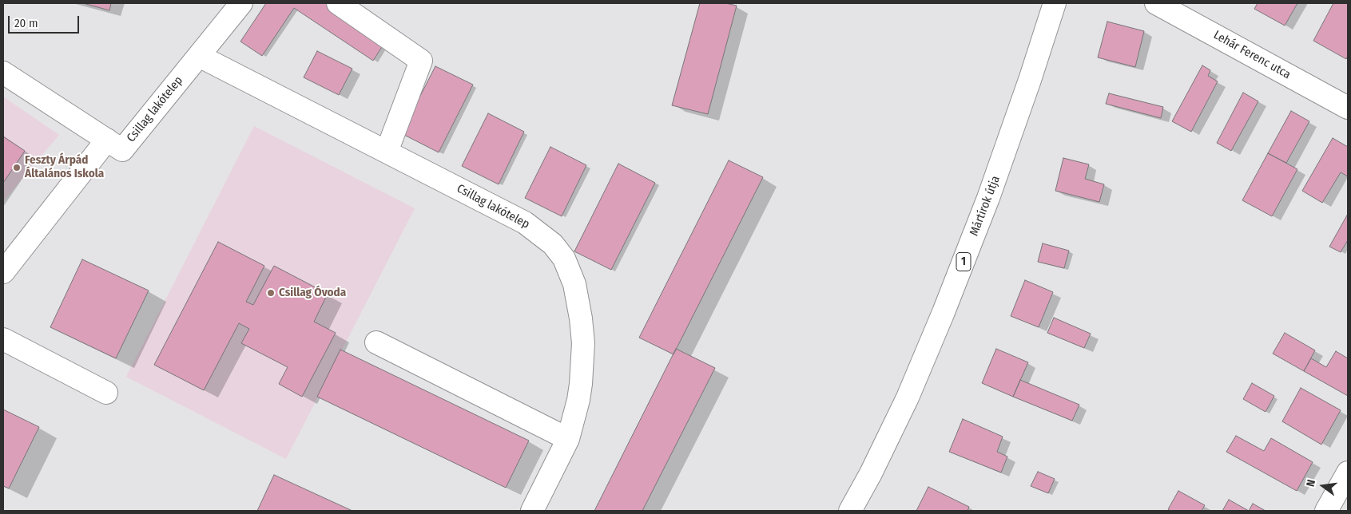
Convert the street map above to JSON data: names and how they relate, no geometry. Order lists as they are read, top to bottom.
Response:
{
  "streets": {
    "street": [
      "Lehár Ferenc utca",
      "Csillag lakótelep",
      "Mártírok útja",
      "1"
    ]
  },
  "places": ["Feszty Árpád Általános Iskola", "Csillag Óvoda"],
  "scale_bar": "20 m",
  "north": "left"
}
